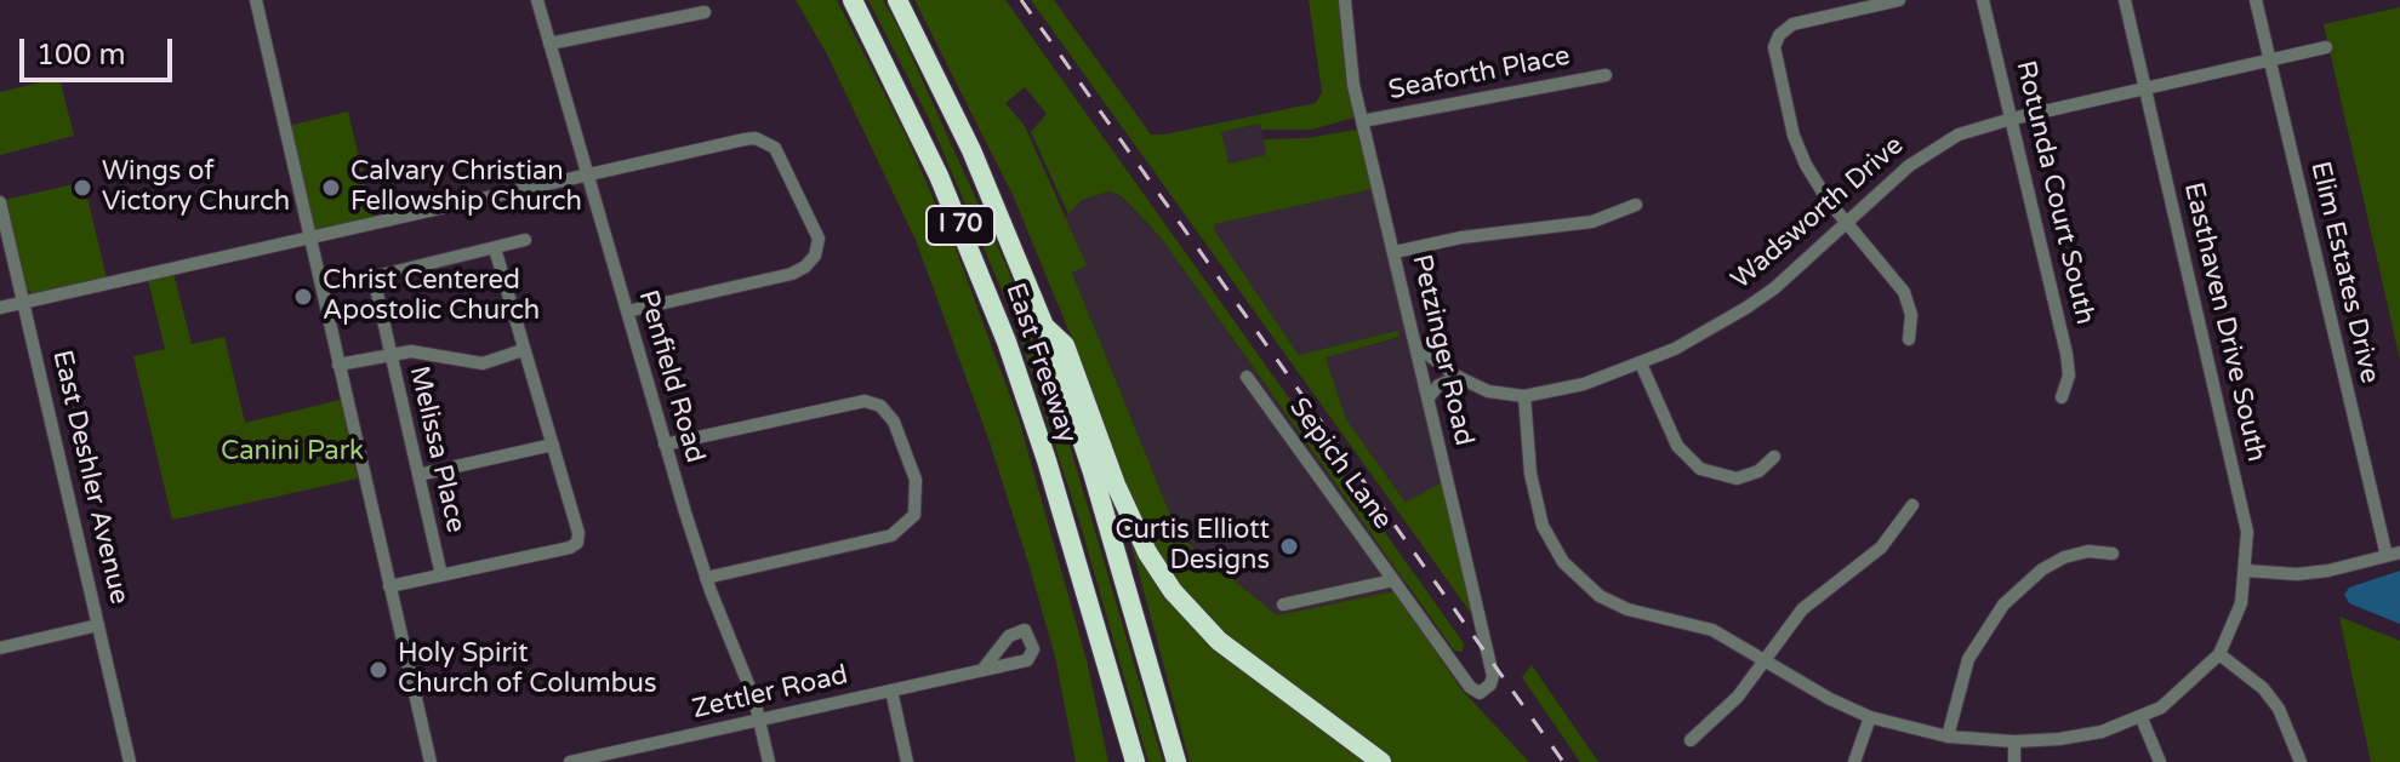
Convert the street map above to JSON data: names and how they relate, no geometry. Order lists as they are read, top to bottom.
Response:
{
  "streets": {
    "highway": ["I 70", "East Freeway"],
    "street": [
      "Seaforth Place",
      "Rotunda Court South",
      "Wadsworth Drive",
      "Elim Estates Drive",
      "Easthaven Drive South",
      "Petzinger Road",
      "Penfield Road",
      "Melissa Place",
      "Sepich Lane",
      "East Deshler Avenue",
      "Zettler Road"
    ]
  },
  "crossings": [
    ["Seaforth Place", "Petzinger Road"],
    ["Rotunda Court South", "Wadsworth Drive"],
    ["Wadsworth Drive", "Elim Estates Drive"],
    ["Wadsworth Drive", "Easthaven Drive South"],
    ["Wadsworth Drive", "Petzinger Road"],
    ["Petzinger Road", "Sepich Lane"],
    ["Penfield Road", "Zettler Road"]
  ],
  "parks": ["Canini Park"],
  "places": [
    "Wings of Victory Church",
    "Calvary Christian Fellowship Church",
    "Christ Centered Apostolic Church",
    "Curtis Elliott Designs",
    "Holy Spirit Church of Columbus"
  ],
  "scale_bar": "100 m"
}
